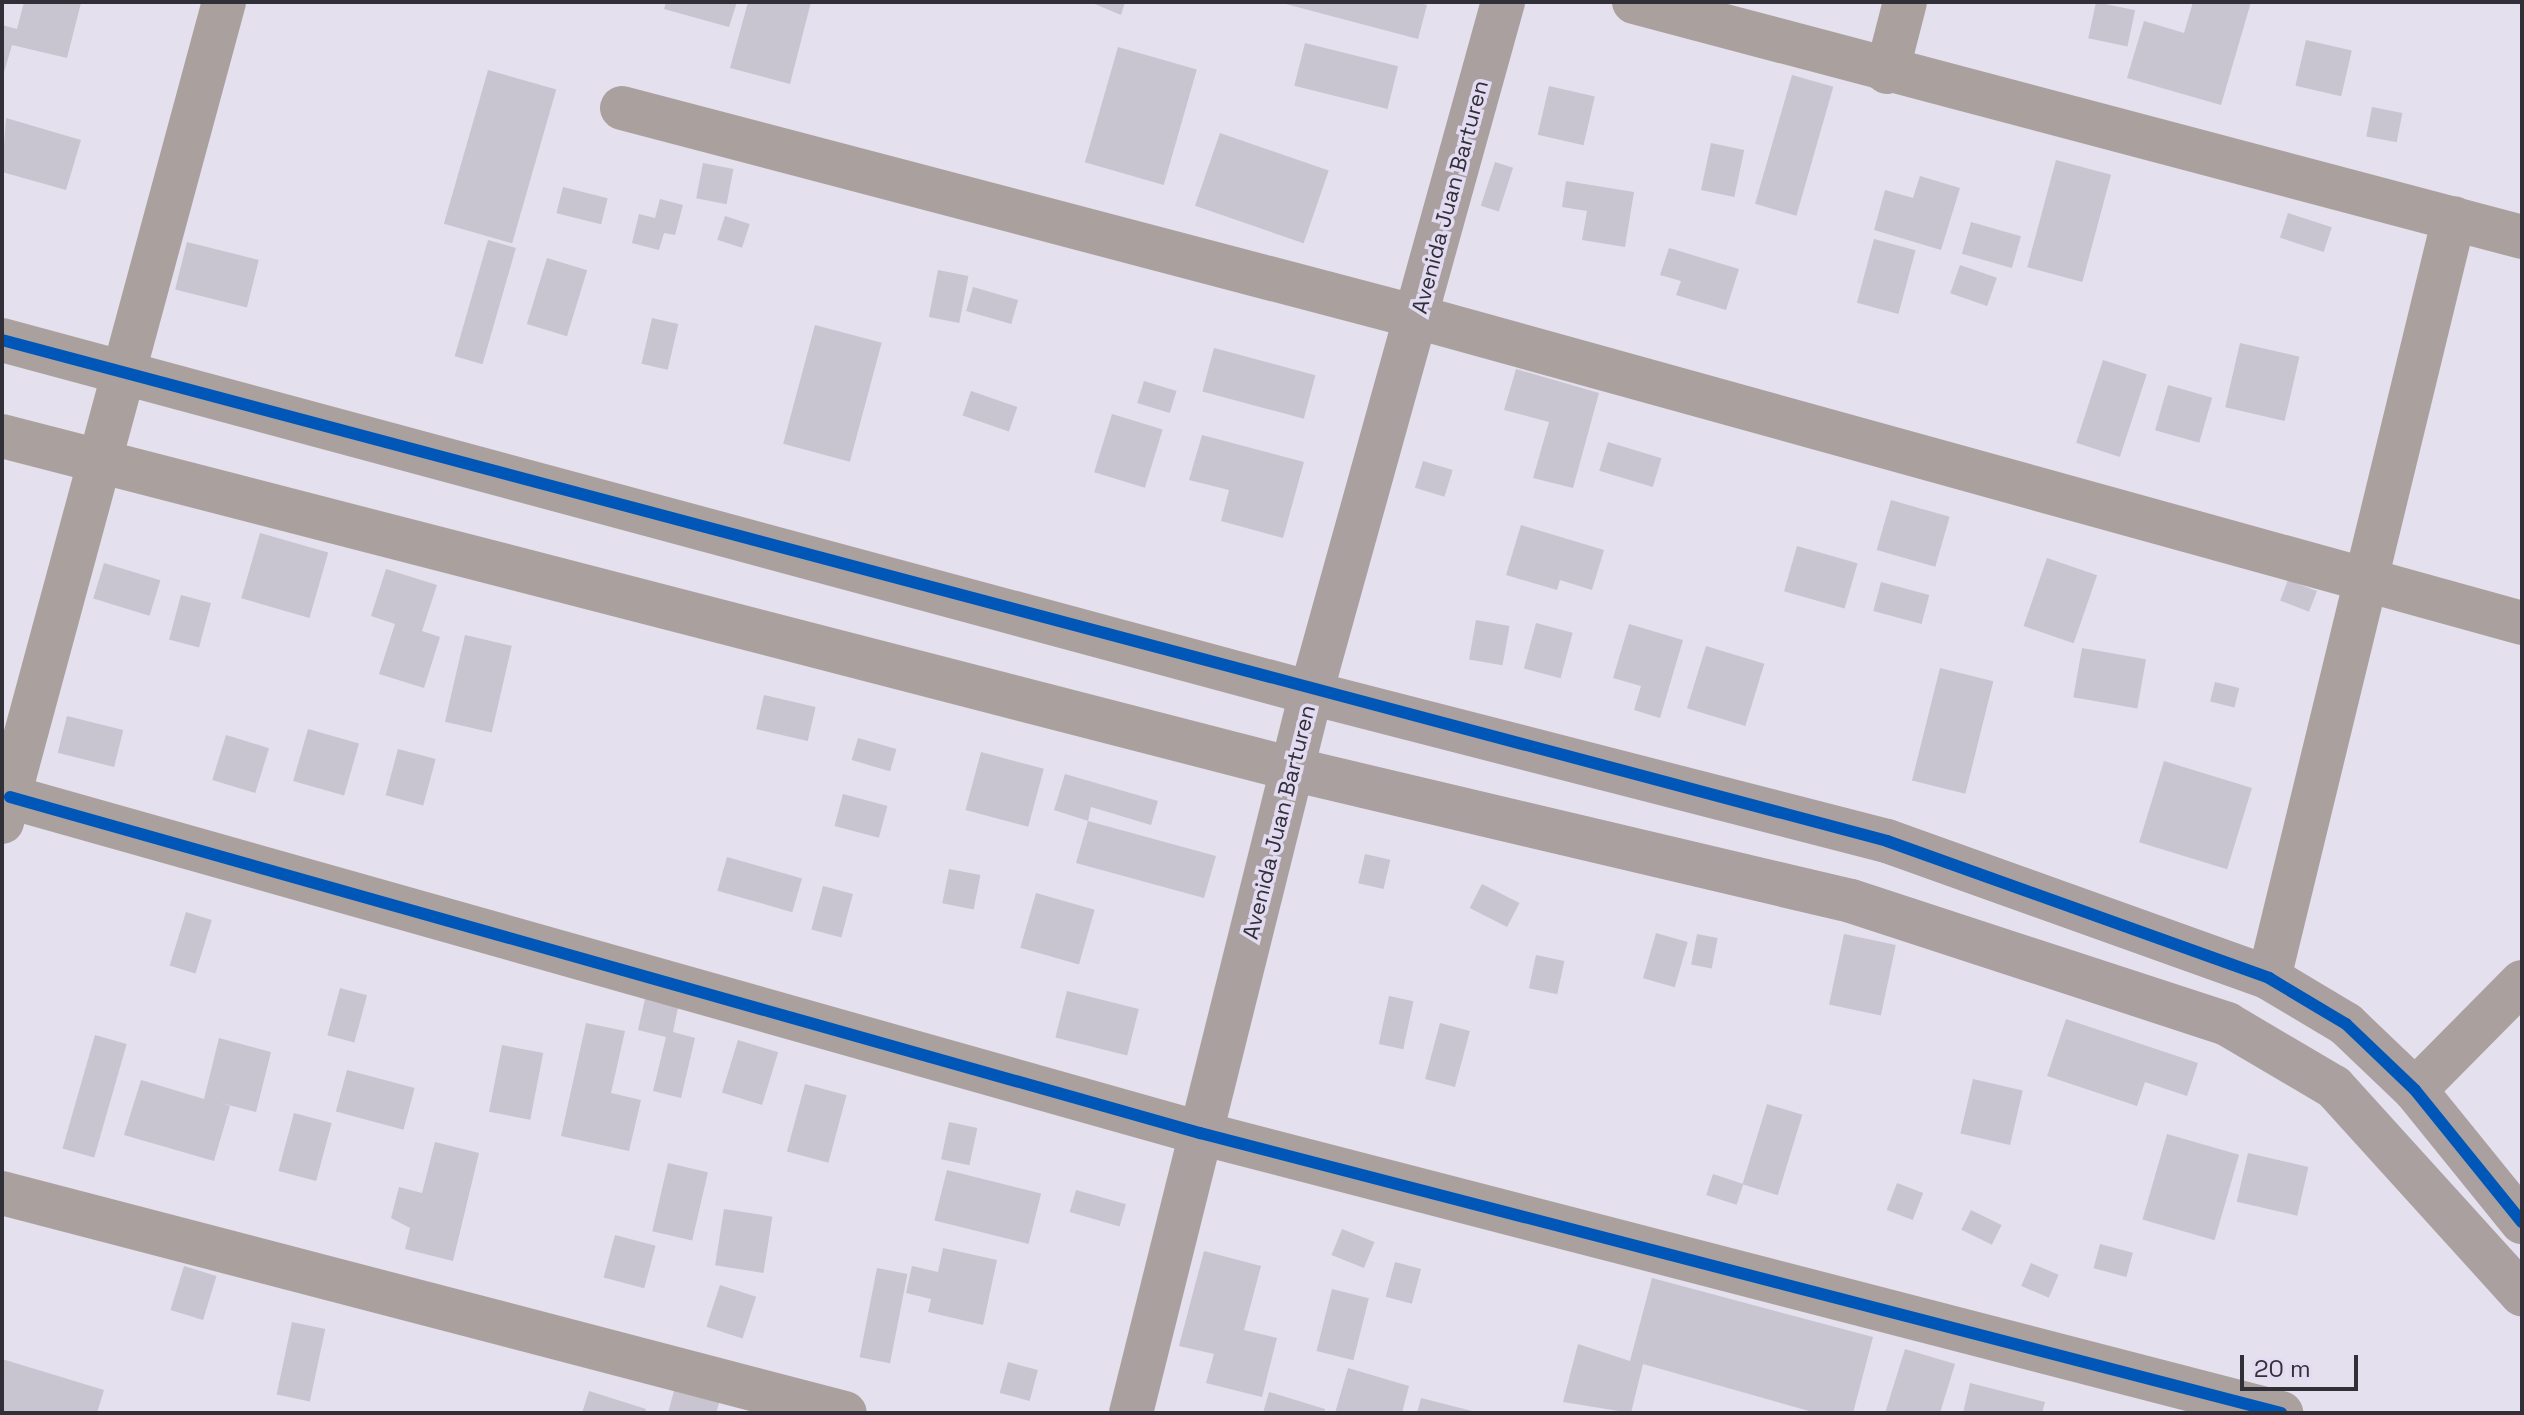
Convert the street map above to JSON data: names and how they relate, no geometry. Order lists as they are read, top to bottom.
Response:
{
  "streets": {
    "street": ["Avenida Juan Barturen"]
  },
  "scale_bar": "20 m"
}
